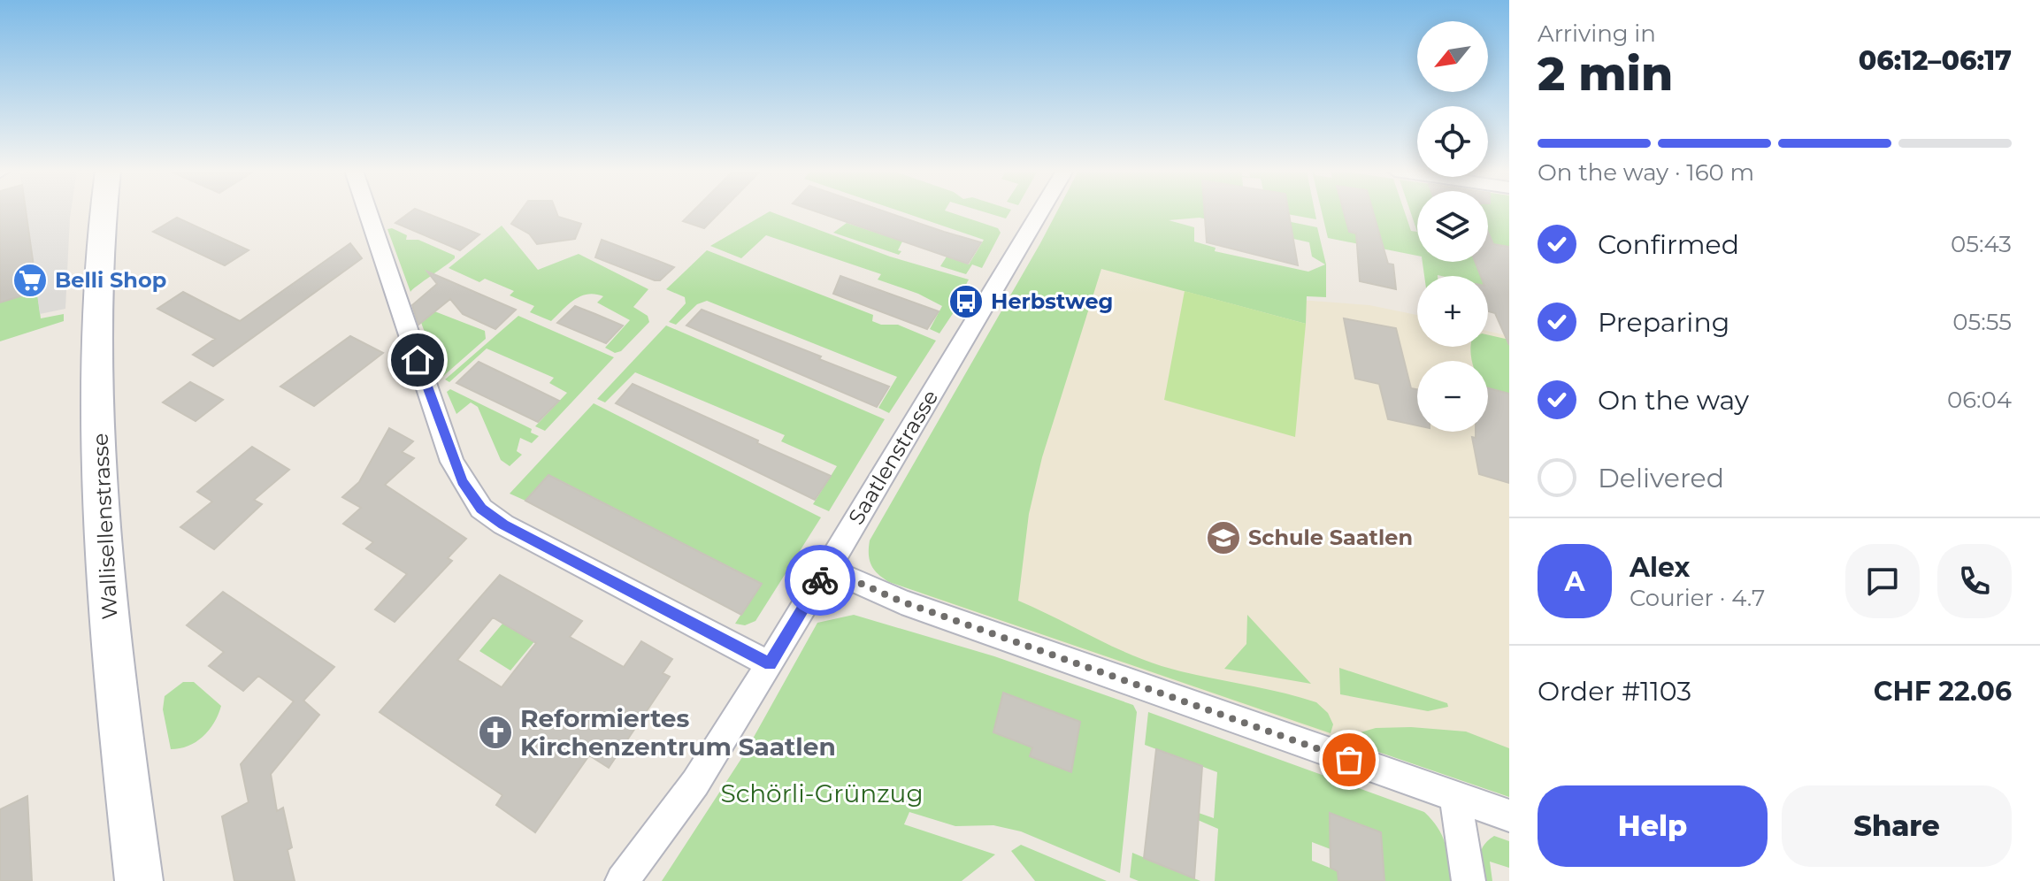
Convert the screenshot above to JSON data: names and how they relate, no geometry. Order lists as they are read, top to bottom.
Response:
{
  "streets": {
    "street": ["Saatlenstrasse", "Wallisellenstrasse"]
  },
  "parks": ["Schörli-Grünzug"],
  "places": {
    "supermarket": ["Belli Shop"],
    "bus stop": ["Herbstweg"],
    "school or university": ["Schule Saatlen"],
    "church": ["Reformiertes Kirchenzentrum Saatlen"]
  },
  "north": "bottom left",
  "page": {
    "heading": ["2 min", "Arriving in", "06:12–06:17"],
    "panel": [
      "Alex",
      "Courier · 4.7",
      "Order #1103",
      "CHF 22.06"
    ],
    "map_buttons": ["+", "−"],
    "bar": "On the way · 160 m",
    "list": [
      ["Confirmed", "05:43"],
      ["Preparing", "05:55"],
      ["On the way", "06:04"],
      "Delivered"
    ],
    "round": "A",
    "buttons": ["Help", "Share"]
  }
}
